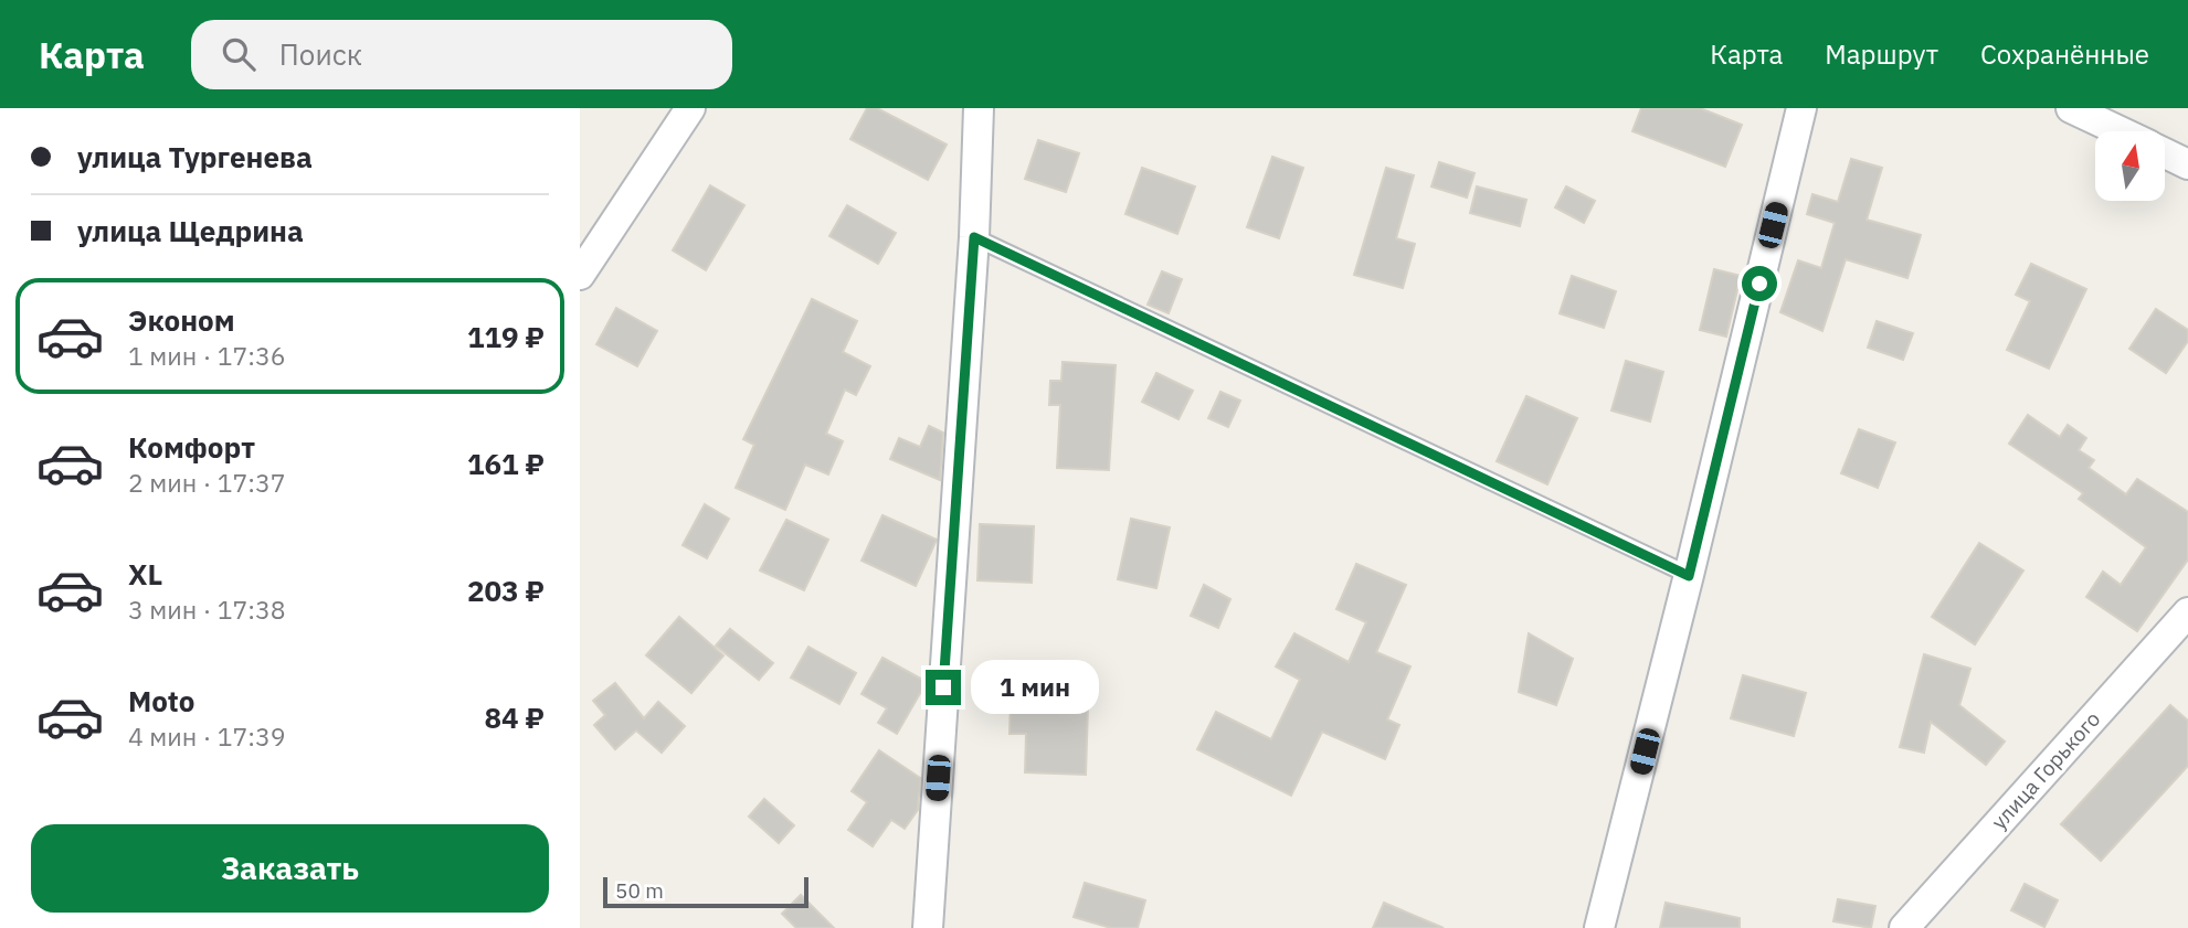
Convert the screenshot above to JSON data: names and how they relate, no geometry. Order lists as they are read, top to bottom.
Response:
{
  "streets": {
    "street": ["улица Горького"]
  },
  "scale_bar": "50 m",
  "north": "top",
  "page": {
    "header": "Карта",
    "search": "Поиск",
    "nav": ["Карта", "Маршрут", "Сохранённые"],
    "banner": ["улица Тургенева", "улица Щедрина"],
    "list": [
      {
        "name": "Эконом",
        "note": "1 мин · 17:36",
        "value": "119 ₽"
      },
      {
        "name": "Комфорт",
        "note": "2 мин · 17:37",
        "value": "161 ₽"
      },
      {
        "name": "XL",
        "note": "3 мин · 17:38",
        "value": "203 ₽"
      },
      {
        "name": "Moto",
        "note": "4 мин · 17:39",
        "value": "84 ₽"
      }
    ],
    "bubble": "1 мин",
    "buttons": "Заказать",
    "scale": "50 m"
  }
}
